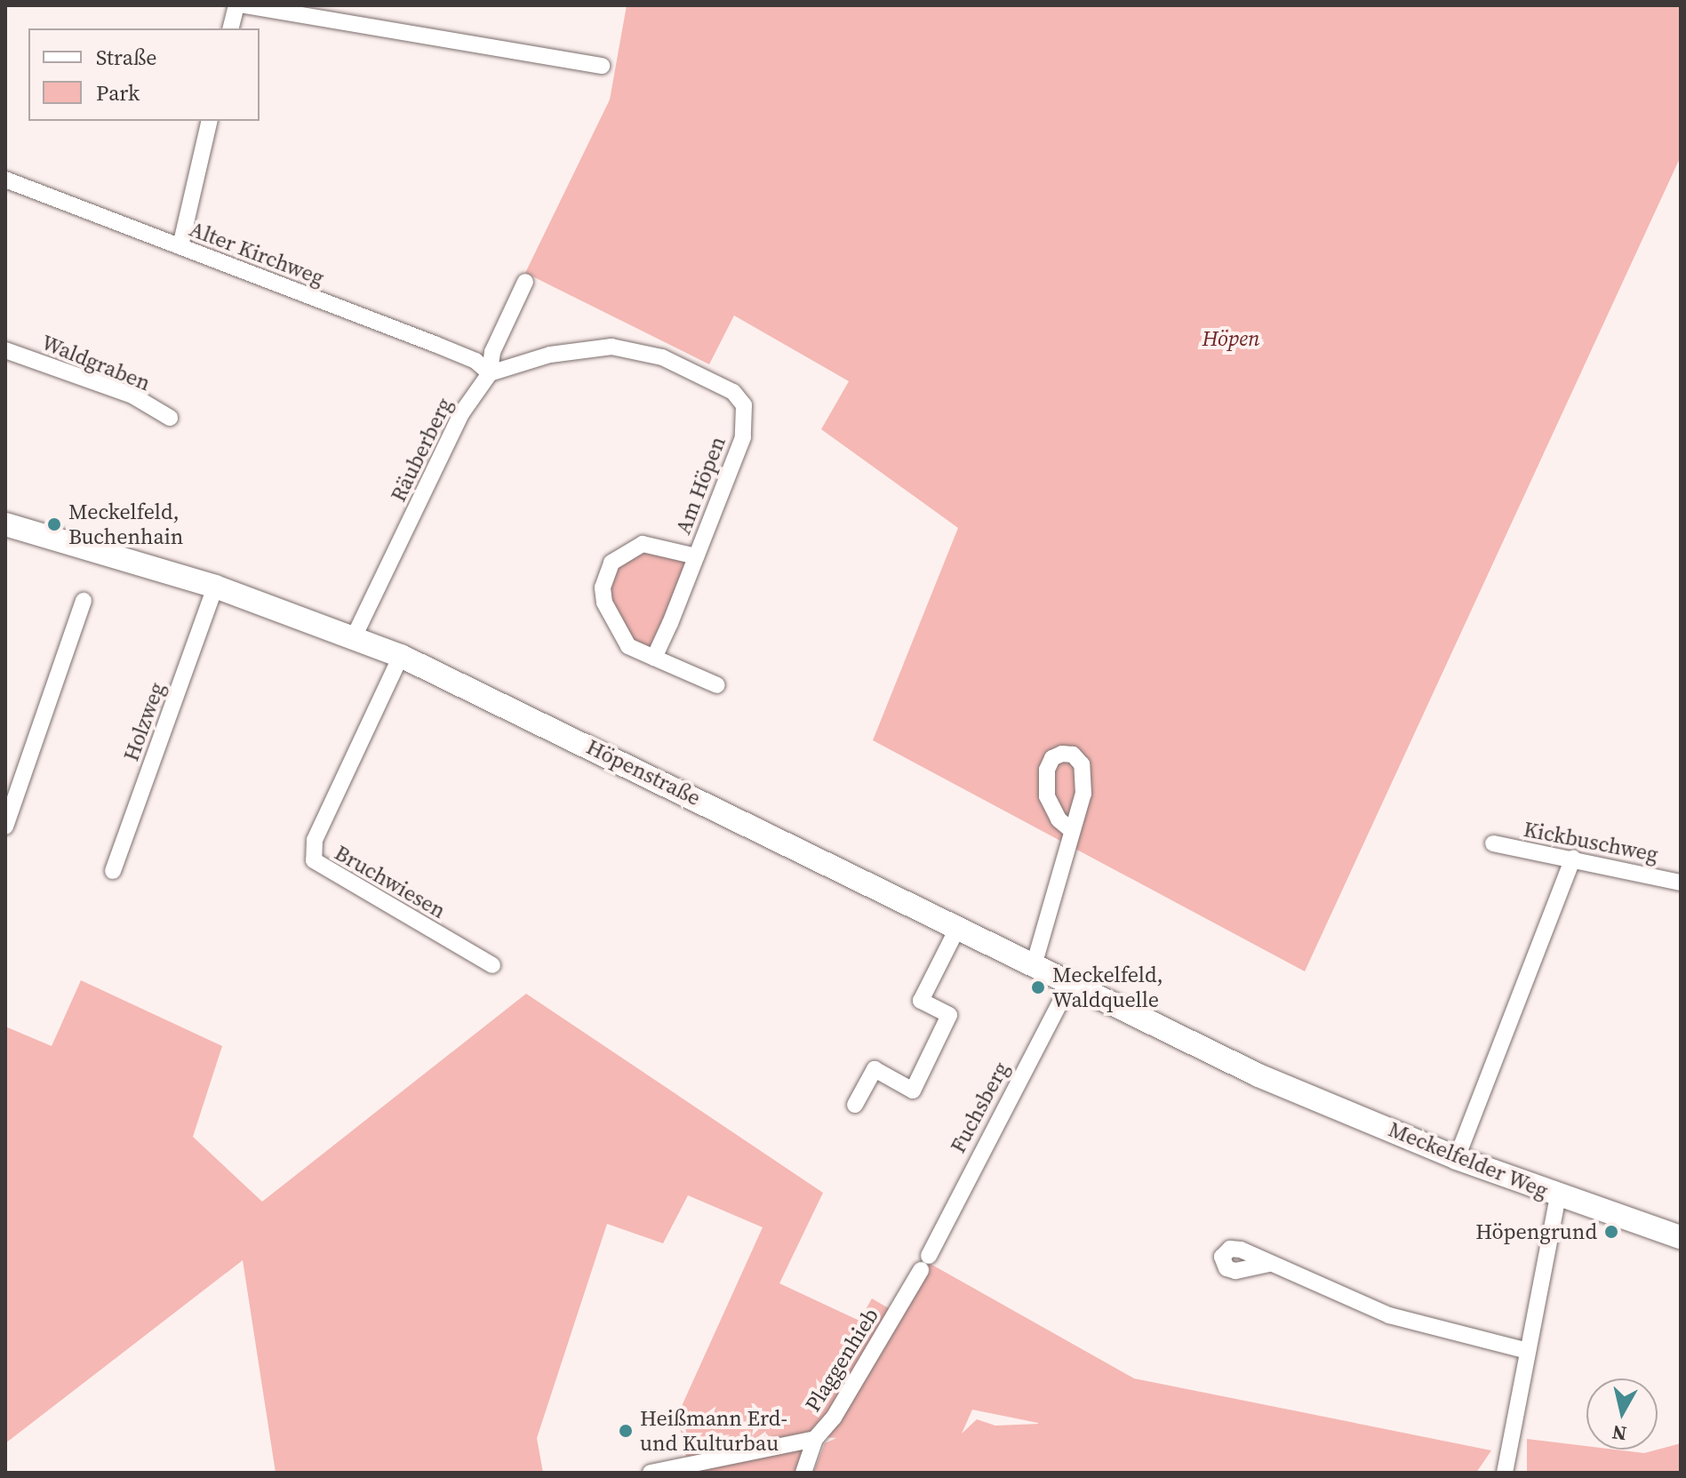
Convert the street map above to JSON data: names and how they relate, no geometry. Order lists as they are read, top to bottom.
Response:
{
  "streets": {
    "main road": ["Höpenstraße", "Meckelfelder Weg"],
    "street": [
      "Alter Kirchweg",
      "Waldgraben",
      "Räuberberg",
      "Am Höpen",
      "Holzweg",
      "Kickbuschweg",
      "Bruchwiesen",
      "Fuchsberg",
      "Plaggenhieb"
    ]
  },
  "crossings": [
    ["Alter Kirchweg", "Räuberberg"],
    ["Alter Kirchweg", "Am Höpen"],
    ["Räuberberg", "Am Höpen"],
    ["Räuberberg", "Höpenstraße"],
    ["Holzweg", "Höpenstraße"],
    ["Höpenstraße", "Bruchwiesen"],
    ["Höpenstraße", "Fuchsberg"],
    ["Höpenstraße", "Meckelfelder Weg"],
    ["Fuchsberg", "Plaggenhieb"]
  ],
  "parks": ["Höpen"],
  "places": [
    "Meckelfeld, Buchenhain",
    "Meckelfeld, Waldquelle",
    "Höpengrund",
    "Heißmann Erd- und Kulturbau"
  ],
  "legend": ["Straße", "Park"],
  "north": "bottom"
}
